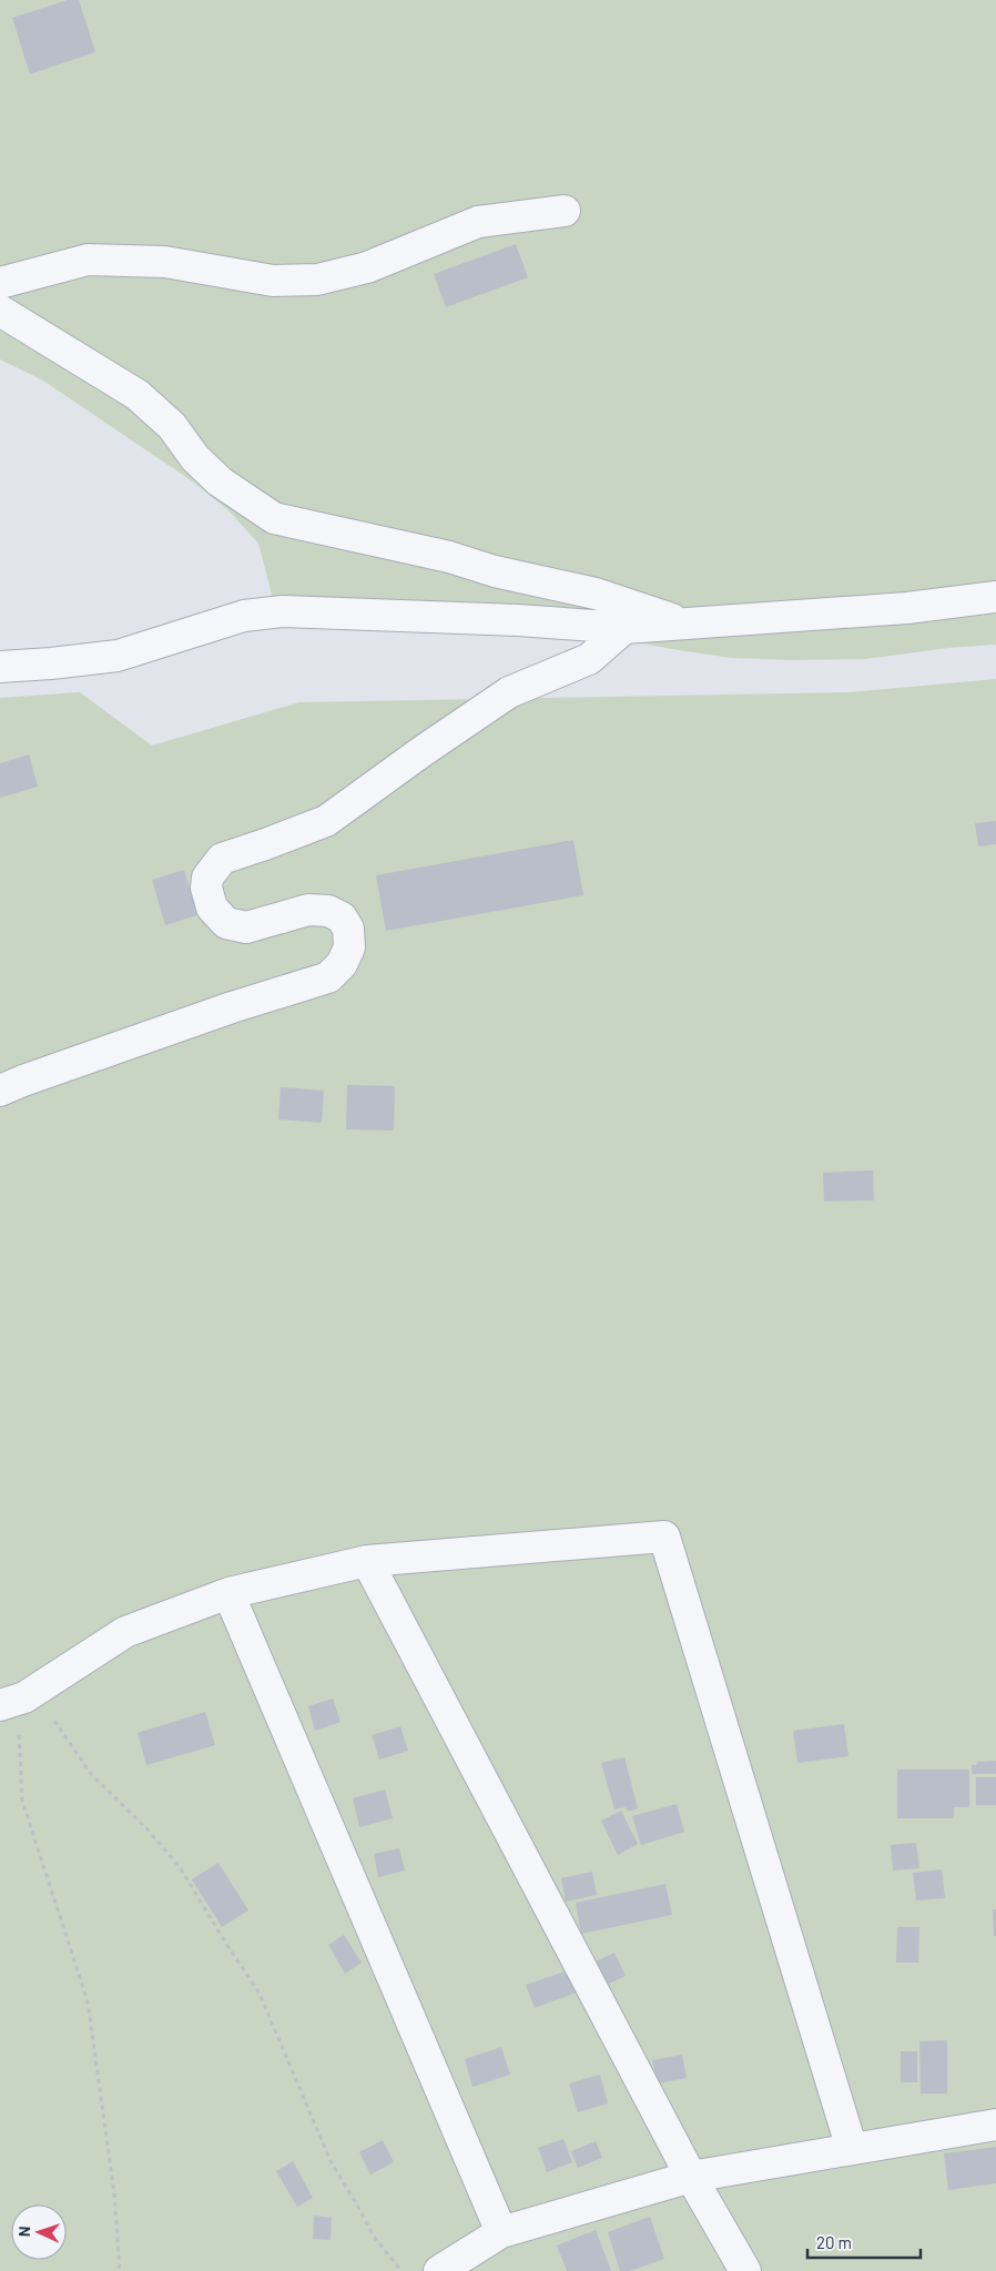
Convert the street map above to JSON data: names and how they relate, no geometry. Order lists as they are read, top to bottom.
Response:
{
  "scale_bar": "20 m",
  "north": "left"
}
